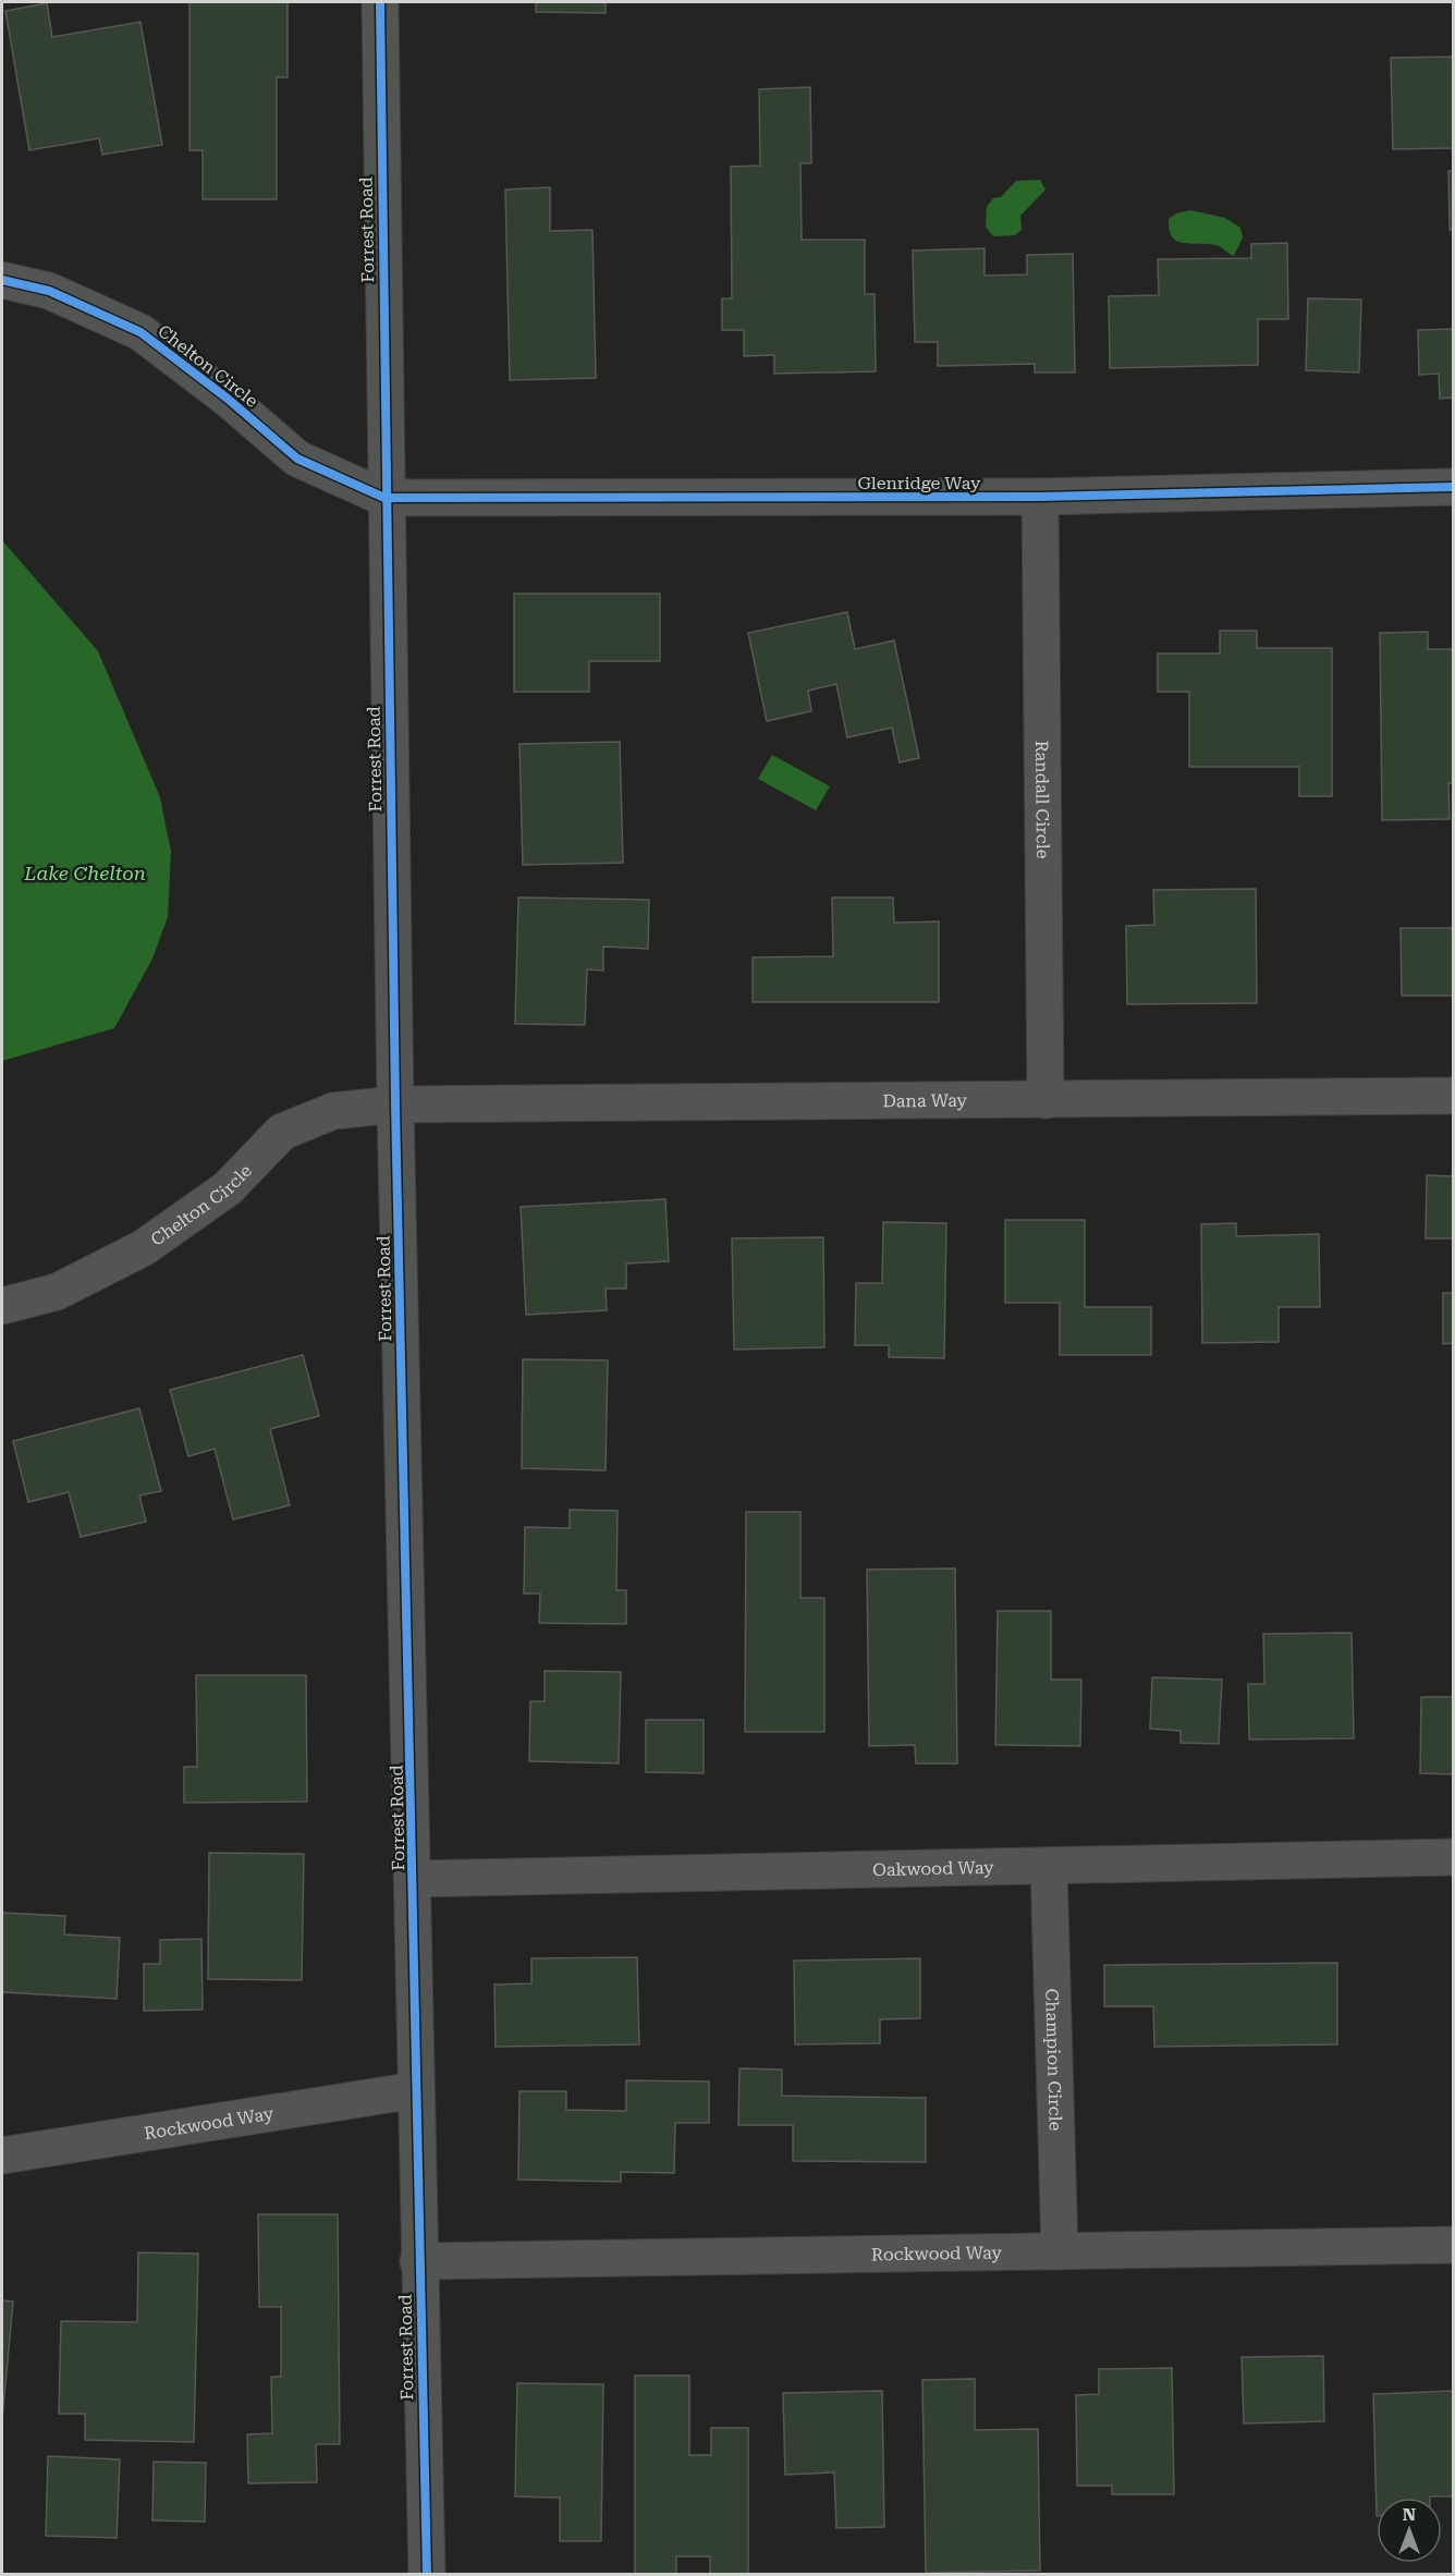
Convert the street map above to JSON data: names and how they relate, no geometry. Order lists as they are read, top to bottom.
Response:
{
  "streets": {
    "street": [
      "Forrest Road",
      "Chelton Circle",
      "Glenridge Way",
      "Randall Circle",
      "Dana Way",
      "Oakwood Way",
      "Champion Circle",
      "Rockwood Way"
    ]
  },
  "crossings": [
    ["Forrest Road", "Chelton Circle"],
    ["Forrest Road", "Glenridge Way"],
    ["Forrest Road", "Dana Way"],
    ["Forrest Road", "Oakwood Way"],
    ["Forrest Road", "Rockwood Way"],
    ["Chelton Circle", "Glenridge Way"],
    ["Chelton Circle", "Dana Way"],
    ["Glenridge Way", "Randall Circle"],
    ["Randall Circle", "Dana Way"],
    ["Oakwood Way", "Champion Circle"],
    ["Champion Circle", "Rockwood Way"]
  ],
  "water": ["Lake Chelton"],
  "north": "top"
}
